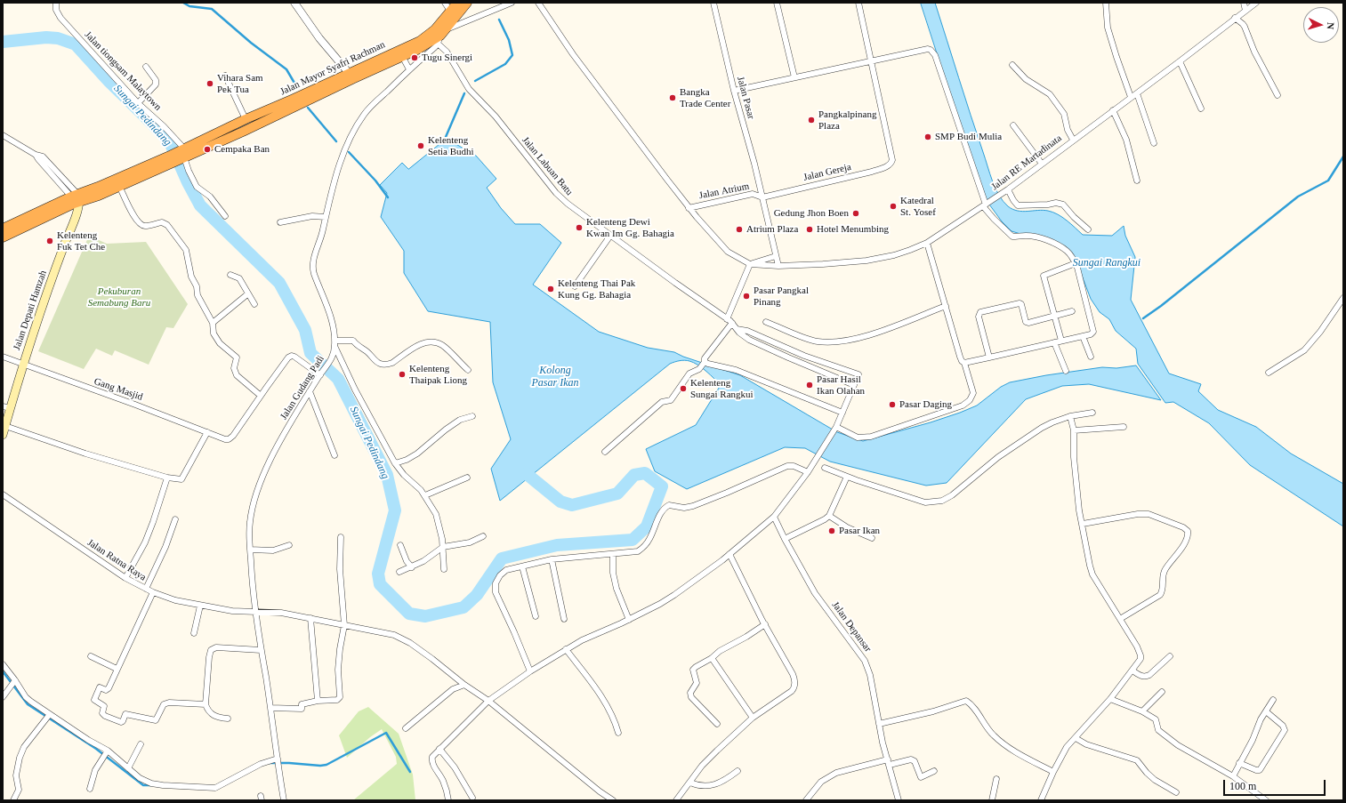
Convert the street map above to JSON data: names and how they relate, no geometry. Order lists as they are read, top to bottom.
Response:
{
  "streets": {
    "highway": ["Jalan Mayor Syafri Rachman"],
    "main road": ["Jalan Depati Hamzah"],
    "street": [
      "Jalan tiongsam Malaytown",
      "Jalan Pasar",
      "Jalan RE Martadinata",
      "Jalan Labuan Batu",
      "Jalan Gereja",
      "Jalan Atrium",
      "Jalan Gudang Padi",
      "Gang Masjid",
      "Jalan Ratna Raya",
      "Jalan Depansar"
    ]
  },
  "crossings": [
    ["Jalan Mayor Syafri Rachman", "Jalan tiongsam Malaytown"],
    ["Jalan Mayor Syafri Rachman", "Jalan Labuan Batu"],
    ["Jalan Mayor Syafri Rachman", "Jalan Depati Hamzah"],
    ["Jalan Mayor Syafri Rachman", "Jalan Gudang Padi"],
    ["Jalan Pasar", "Jalan RE Martadinata"],
    ["Jalan Pasar", "Jalan Gereja"],
    ["Jalan Pasar", "Jalan Atrium"],
    ["Jalan Labuan Batu", "Jalan Gudang Padi"],
    ["Jalan Gereja", "Jalan Atrium"],
    ["Jalan Depati Hamzah", "Gang Masjid"],
    ["Jalan Gudang Padi", "Jalan Ratna Raya"]
  ],
  "water": ["Sungai Pedindang", "Sungai Rangkui", "Kolong Pasar Ikan"],
  "parks": ["Pekuburan Semabung Baru"],
  "places": [
    "Tugu Sinergi",
    "Vihara Sam Pek Tua",
    "Bangka Trade Center",
    "Pangkalpinang Plaza",
    "SMP Budi Mulia",
    "Kelenteng Setia Budhi",
    "Cempaka Ban",
    "Katedral St. Yosef",
    "Gedung Jhon Boen",
    "Kelenteng Dewi Kwan Im Gg. Bahagia",
    "Atrium Plaza",
    "Hotel Menumbing",
    "Kelenteng Fuk Tet Che",
    "Kelenteng Thai Pak Kung Gg. Bahagia",
    "Pasar Pangkal Pinang",
    "Kelenteng Thaipak Liong",
    "Pasar Hasil Ikan Olahan",
    "Kelenteng Sungai Rangkui",
    "Pasar Daging",
    "Pasar Ikan"
  ],
  "scale_bar": "100 m",
  "north": "right"
}
